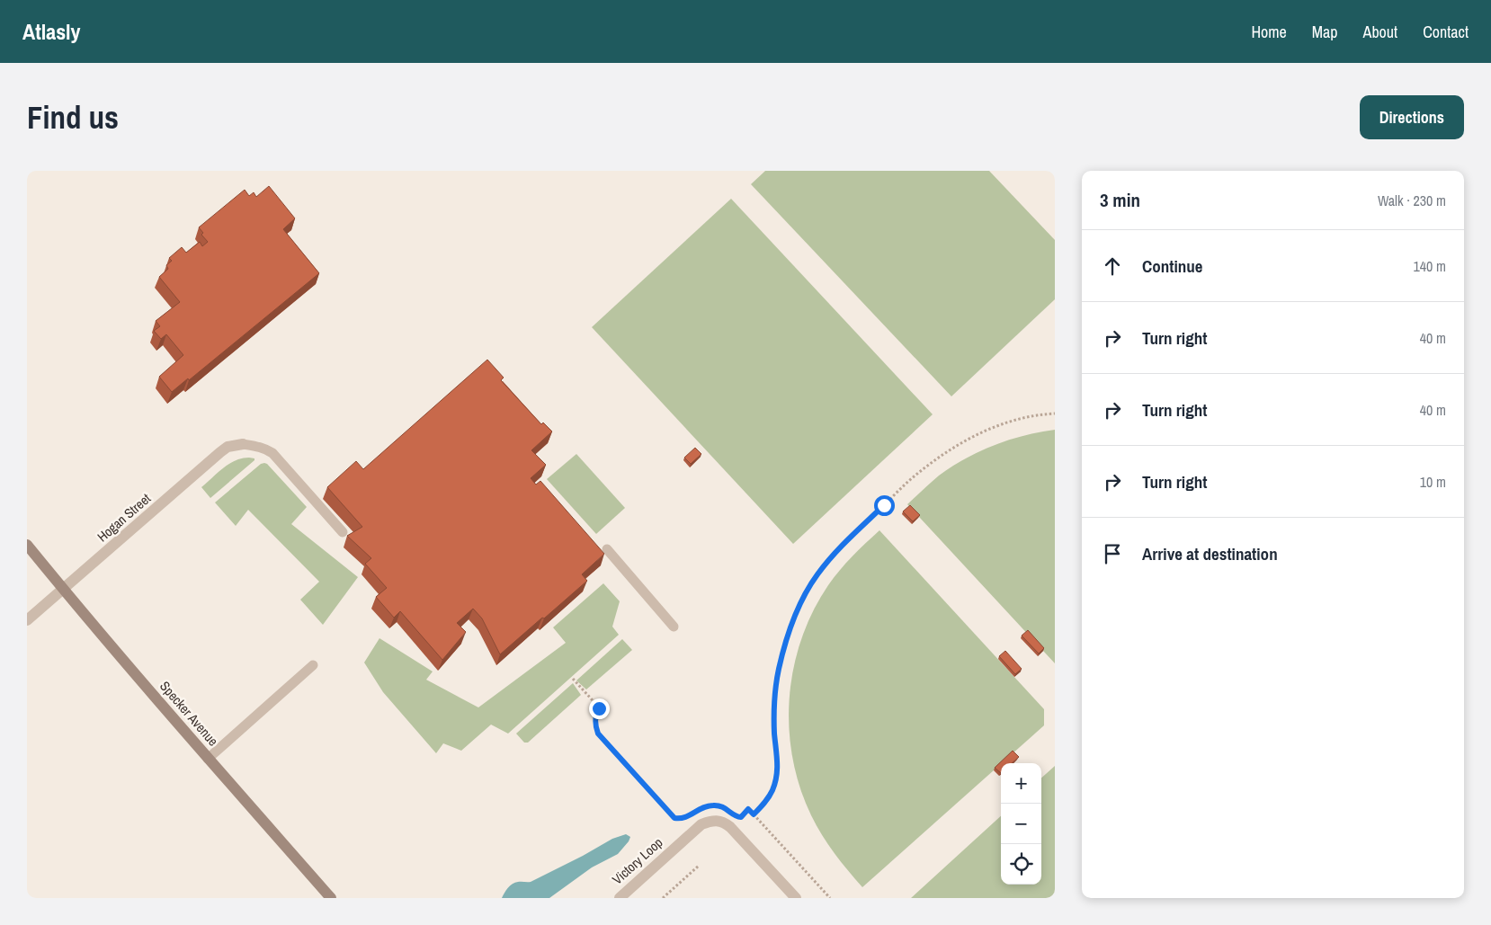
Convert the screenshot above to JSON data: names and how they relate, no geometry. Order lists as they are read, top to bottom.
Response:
{
  "streets": {
    "street": ["Hogan Street", "Specker Avenue", "Victory Loop"]
  },
  "crossings": [
    ["Hogan Street", "Specker Avenue"]
  ],
  "page": {
    "header": "Atlasly",
    "nav": [
      "Home",
      "Map",
      "About",
      "Contact"
    ],
    "buttons": "Directions",
    "title": "Find us",
    "heading": ["3 min", "Walk · 230 m"],
    "list": [
      ["Continue", "140 m"],
      ["Turn right", "40 m"],
      ["Turn right", "40 m"],
      ["Turn right", "10 m"],
      "Arrive at destination"
    ],
    "map_buttons": ["+", "−"]
  }
}
